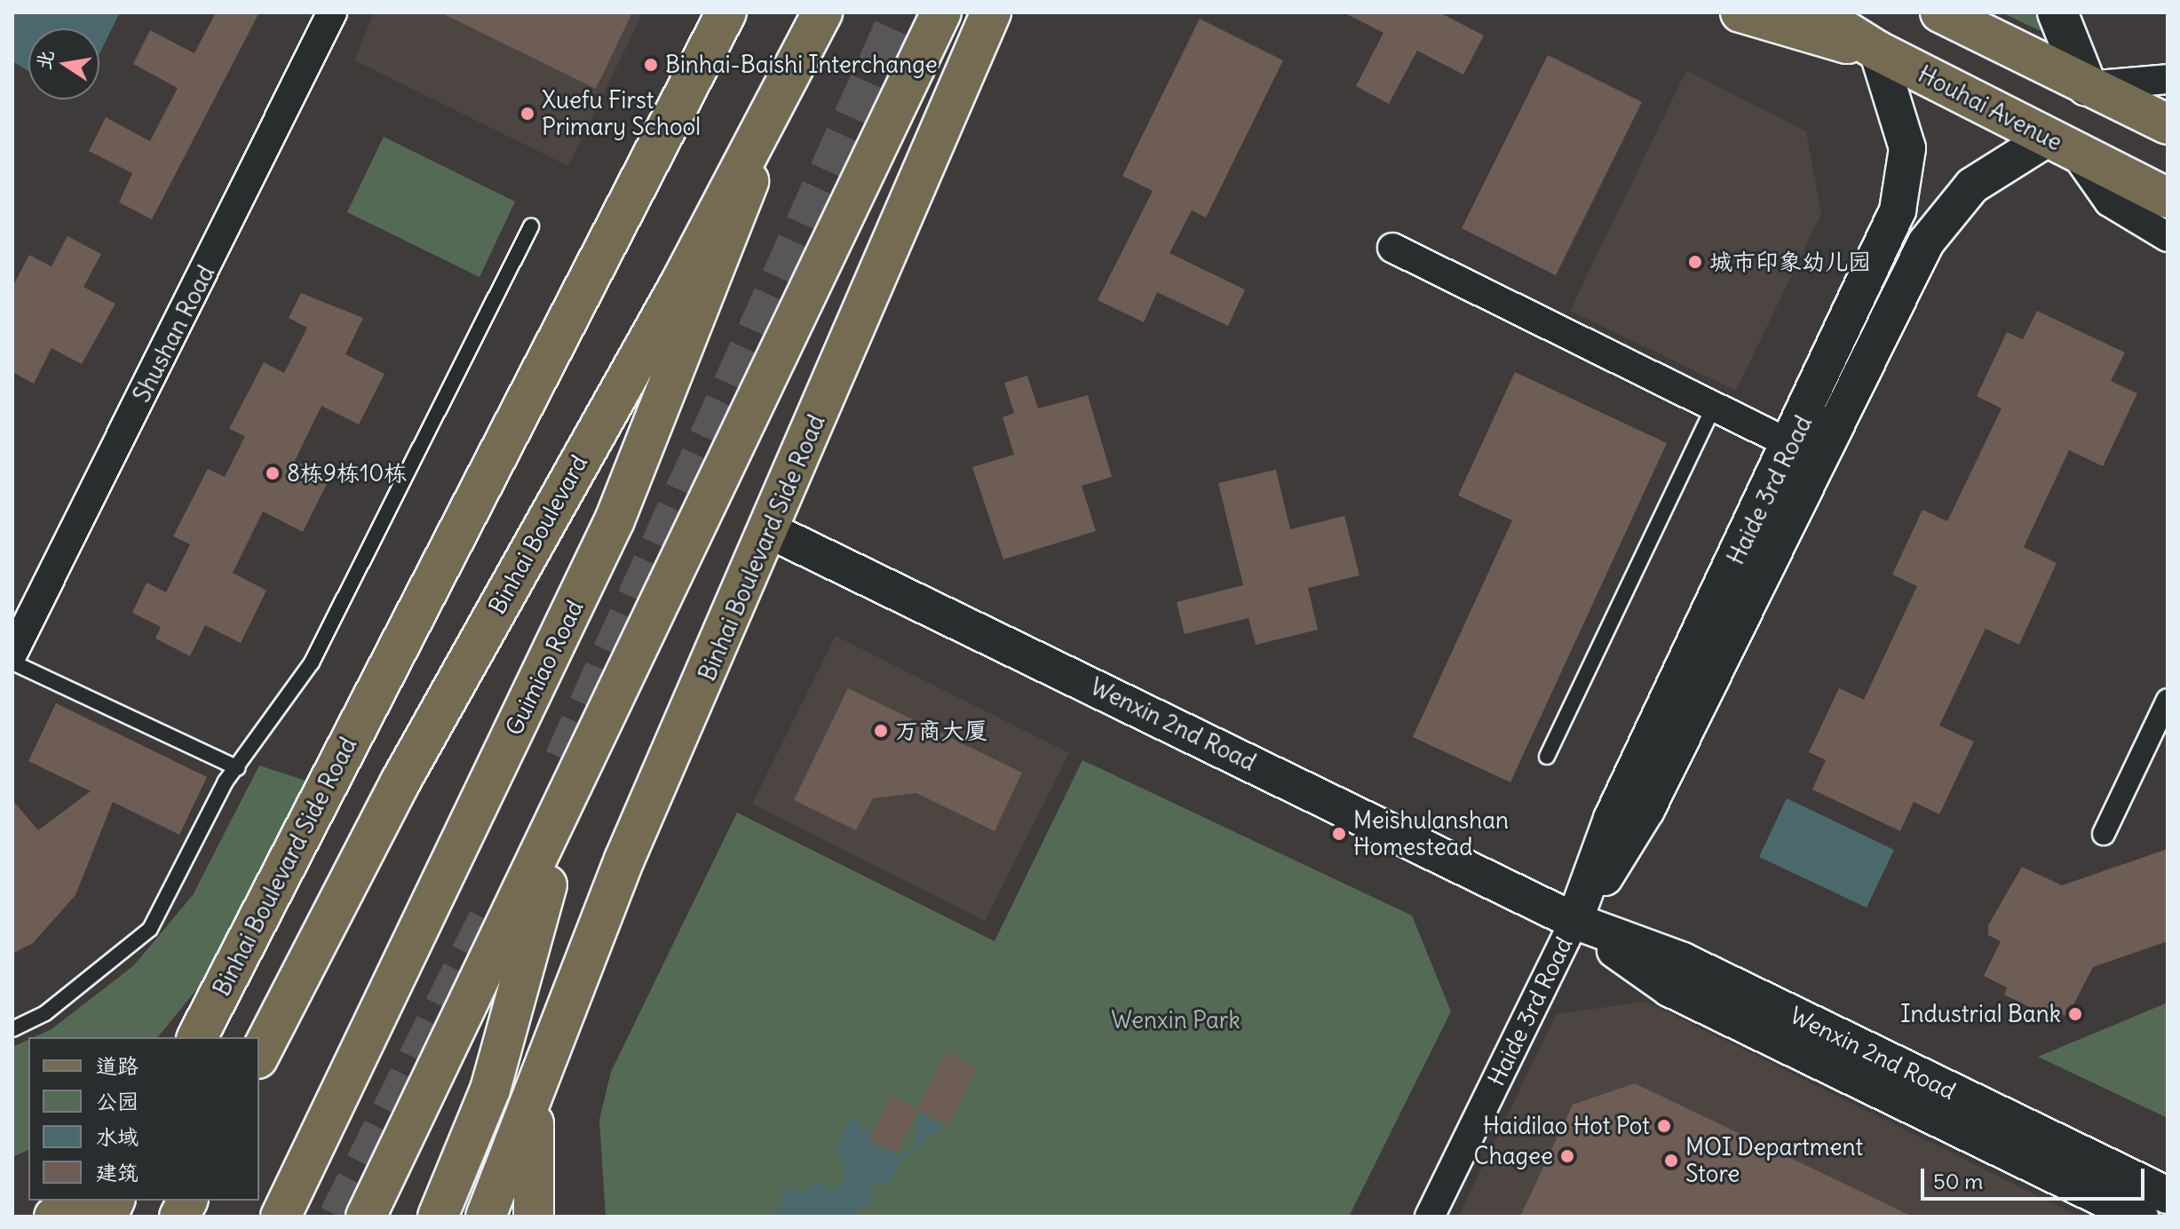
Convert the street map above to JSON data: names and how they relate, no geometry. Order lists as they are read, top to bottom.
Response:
{
  "streets": {
    "main road": [
      "Houhai Avenue",
      "Binhai Boulevard",
      "Binhai Boulevard Side Road",
      "Guimiao Road"
    ],
    "street": ["Shushan Road", "Haide 3rd Road", "Wenxin 2nd Road"]
  },
  "crossings": [
    ["Houhai Avenue", "Haide 3rd Road"],
    ["Haide 3rd Road", "Wenxin 2nd Road"],
    ["Binhai Boulevard", "Guimiao Road"],
    ["Binhai Boulevard Side Road", "Wenxin 2nd Road"]
  ],
  "parks": ["Wenxin Park"],
  "places": [
    "Binhai-Baishi Interchange",
    "Xuefu First Primary School",
    "城市印象幼儿园",
    "8栋9栋10栋",
    "万商大厦",
    "Meishulanshan Homestead",
    "Industrial Bank",
    "Haidilao Hot Pot",
    "Chagee",
    "MOI Department Store"
  ],
  "legend": [
    "道路",
    "公园",
    "水域",
    "建筑"
  ],
  "scale_bar": "50 m",
  "north": "left"
}
